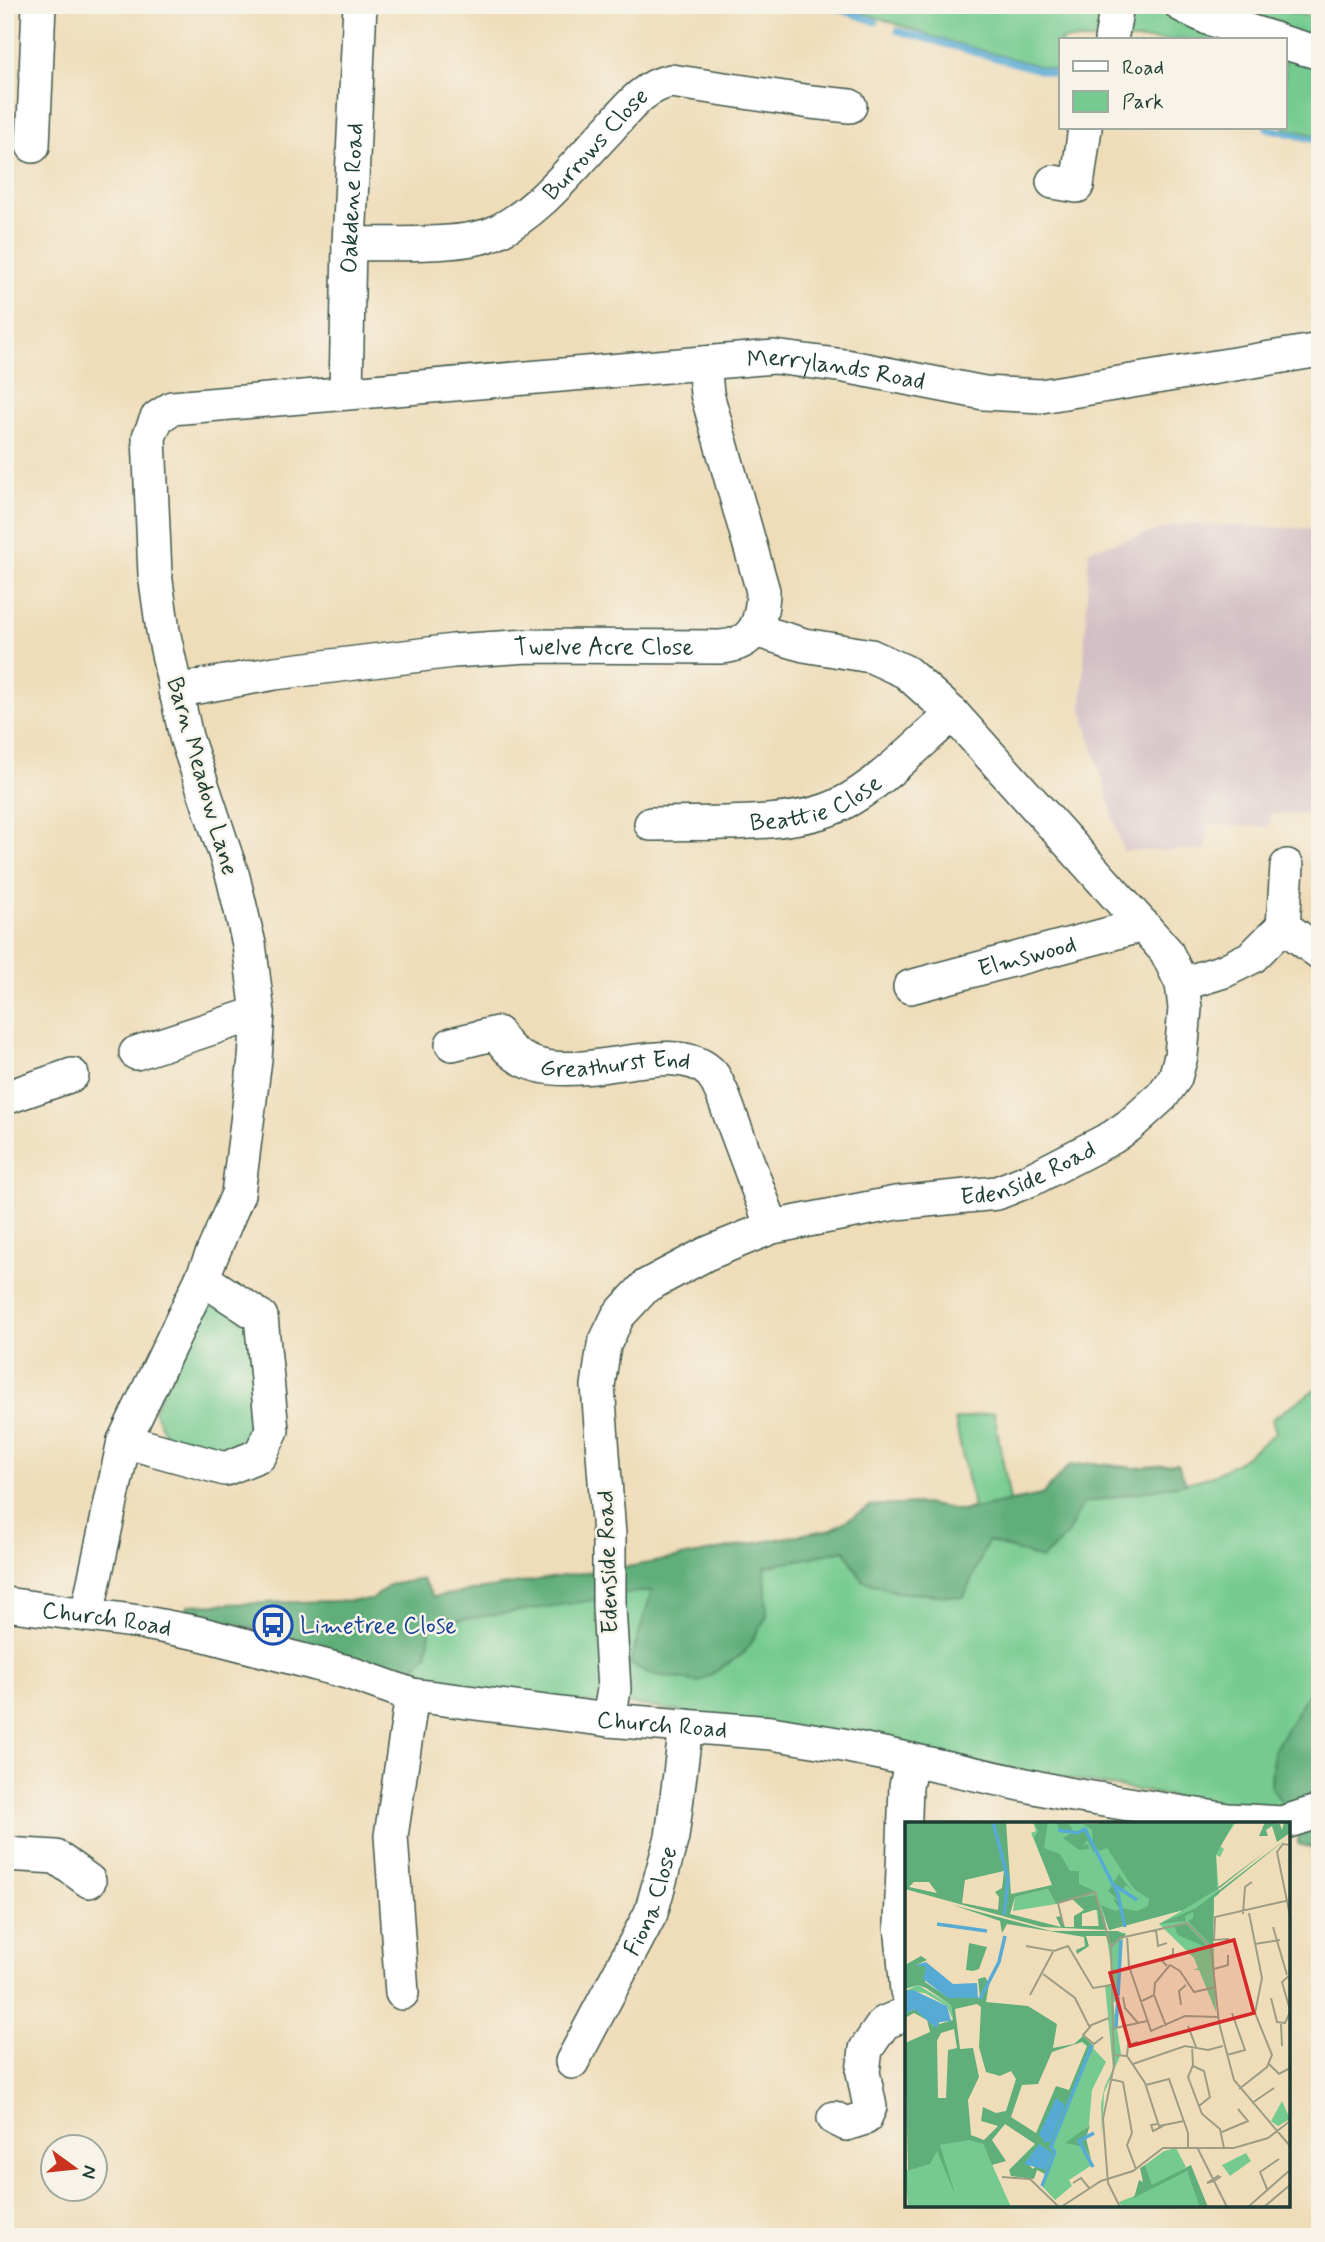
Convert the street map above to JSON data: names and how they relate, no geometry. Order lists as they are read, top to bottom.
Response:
{
  "streets": {
    "street": [
      "Burrows Close",
      "Oakdene Road",
      "Merrylands Road",
      "Twelve Acre Close",
      "Barn Meadow Lane",
      "Beattie Close",
      "Elmswood",
      "Greathurst End",
      "Edenside Road",
      "Church Road",
      "Fiona Close"
    ]
  },
  "crossings": [
    ["Burrows Close", "Oakdene Road"],
    ["Oakdene Road", "Merrylands Road"],
    ["Oakdene Road", "Barn Meadow Lane"],
    ["Merrylands Road", "Barn Meadow Lane"],
    ["Twelve Acre Close", "Barn Meadow Lane"],
    ["Twelve Acre Close", "Edenside Road"],
    ["Barn Meadow Lane", "Church Road"],
    ["Beattie Close", "Edenside Road"],
    ["Elmswood", "Edenside Road"],
    ["Greathurst End", "Edenside Road"],
    ["Edenside Road", "Church Road"],
    ["Church Road", "Fiona Close"]
  ],
  "places": {
    "bus stop": ["Limetree Close"]
  },
  "legend": ["Road", "Park"],
  "north": "right"
}
